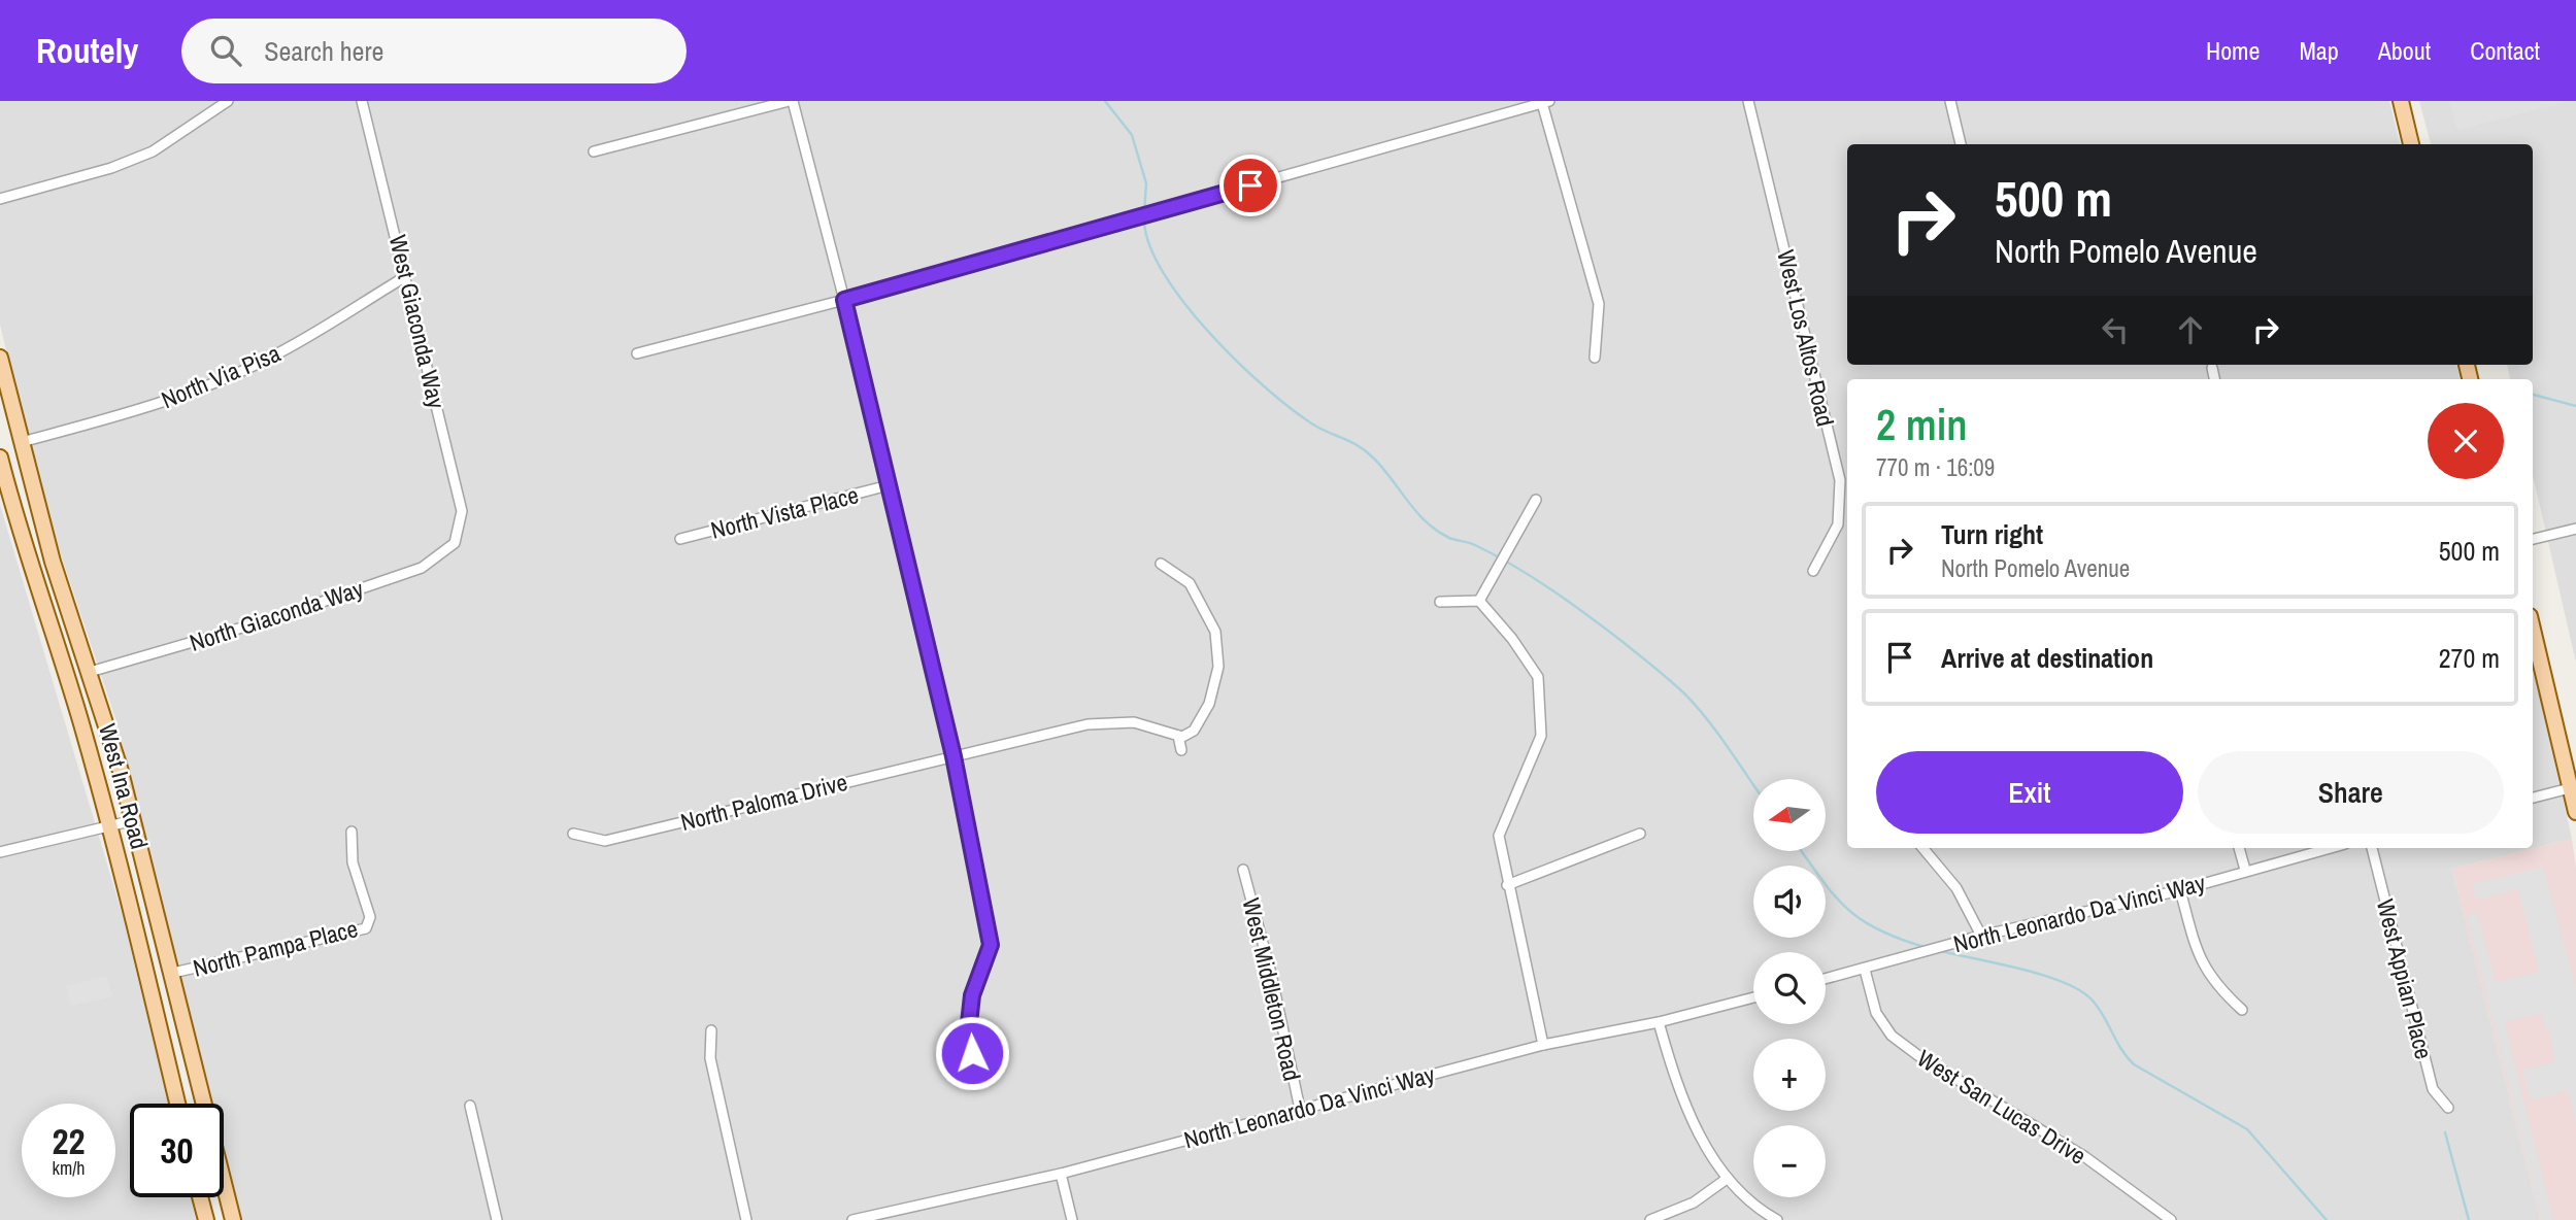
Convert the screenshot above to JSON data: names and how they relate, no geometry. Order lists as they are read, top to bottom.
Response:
{
  "streets": {
    "main road": ["West Ina Road"],
    "street": [
      "West Giaconda Way",
      "West Los Altos Road",
      "North Via Pisa",
      "North Vista Place",
      "North Giaconda Way",
      "North Paloma Drive",
      "North Leonardo Da Vinci Way",
      "North Pampa Place",
      "West Appian Place",
      "West Middleton Road",
      "West San Lucas Drive"
    ]
  },
  "crossings": [
    ["West Giaconda Way", "North Via Pisa"],
    ["West Giaconda Way", "North Giaconda Way"],
    ["North Via Pisa", "West Ina Road"],
    ["North Giaconda Way", "West Ina Road"],
    ["West Ina Road", "North Pampa Place"],
    ["North Leonardo Da Vinci Way", "West Middleton Road"],
    ["North Leonardo Da Vinci Way", "West San Lucas Drive"]
  ],
  "north": "left",
  "page": {
    "header": "Routely",
    "search": "Search here",
    "nav": [
      "Home",
      "Map",
      "About",
      "Contact"
    ],
    "turn": ["500 m", "North Pomelo Avenue"],
    "heading": ["2 min", "770 m · 16:09"],
    "list": [
      {
        "name": "Turn right",
        "note": "North Pomelo Avenue",
        "value": "500 m"
      },
      {
        "name": "Arrive at destination",
        "value": "270 m"
      }
    ],
    "buttons": ["Exit", "Share"],
    "map_buttons": ["+", "−"],
    "speed": "22 km/h",
    "limit": "30"
  }
}
